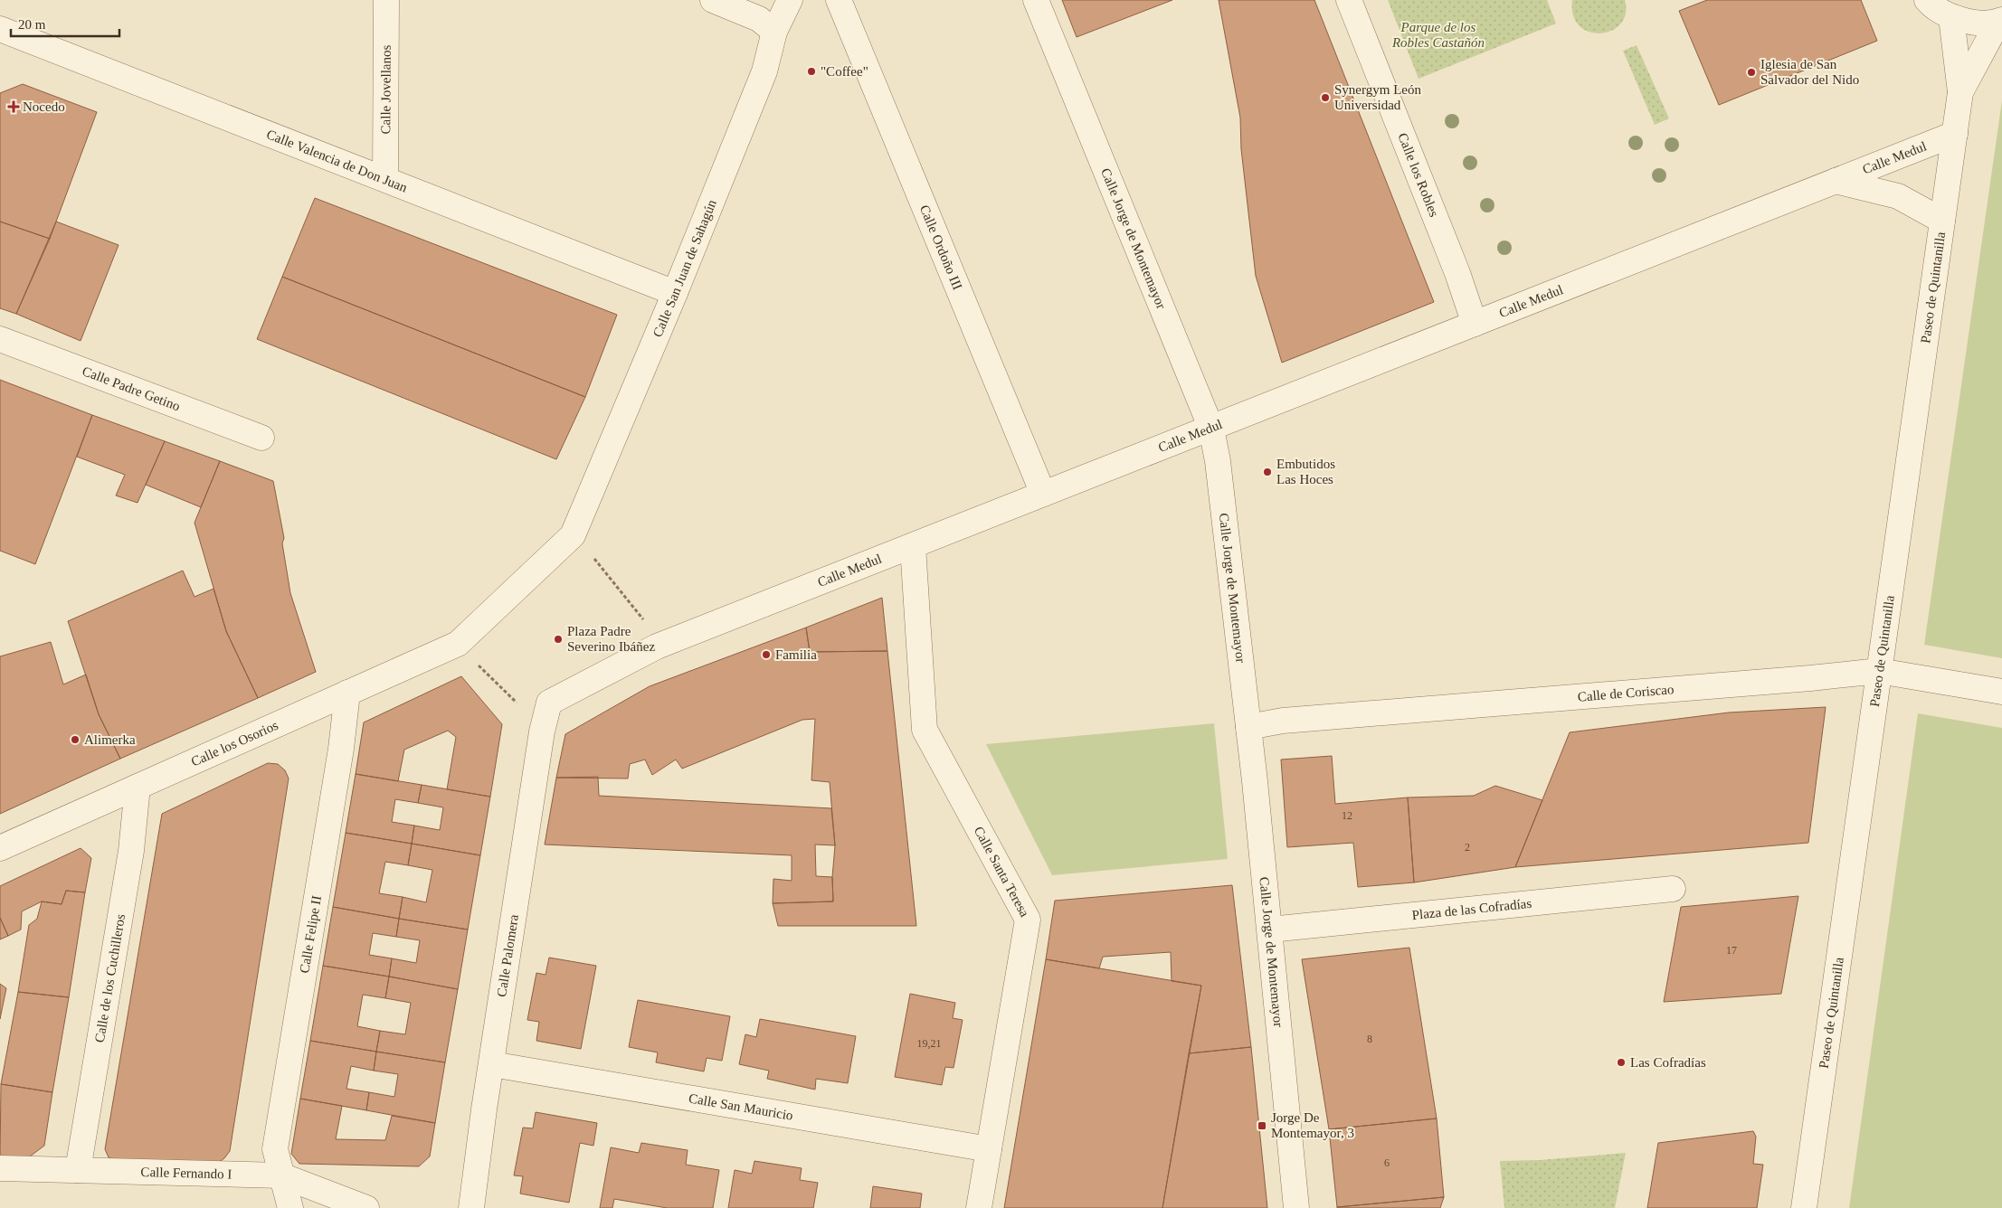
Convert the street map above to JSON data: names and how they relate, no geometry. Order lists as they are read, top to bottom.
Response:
{
  "streets": {
    "street": [
      "Calle Jovellanos",
      "Calle Medul",
      "Calle Valencia de Don Juan",
      "Calle los Robles",
      "Calle Jorge de Montemayor",
      "Calle Ordoño III",
      "Calle San Juan de Sahagún",
      "Paseo de Quintanilla",
      "Calle Padre Getino",
      "Calle de Coriscao",
      "Calle los Osorios",
      "Calle Santa Teresa",
      "Plaza de las Cofradías",
      "Calle Felipe II",
      "Calle Palomera",
      "Calle de los Cuchilleros",
      "Calle San Mauricio",
      "Calle Fernando I"
    ]
  },
  "crossings": [
    ["Calle Jovellanos", "Calle Valencia de Don Juan"],
    ["Calle Medul", "Calle los Robles"],
    ["Calle Medul", "Calle Jorge de Montemayor"],
    ["Calle Medul", "Calle Ordoño III"],
    ["Calle Medul", "Paseo de Quintanilla"],
    ["Calle Medul", "Calle Santa Teresa"],
    ["Calle Medul", "Calle Palomera"],
    ["Calle Valencia de Don Juan", "Calle San Juan de Sahagún"],
    ["Calle Jorge de Montemayor", "Calle de Coriscao"],
    ["Calle Jorge de Montemayor", "Plaza de las Cofradías"],
    ["Paseo de Quintanilla", "Calle de Coriscao"],
    ["Calle los Osorios", "Calle Felipe II"],
    ["Calle los Osorios", "Calle de los Cuchilleros"],
    ["Calle Santa Teresa", "Calle San Mauricio"],
    ["Calle Felipe II", "Calle Fernando I"],
    ["Calle Palomera", "Calle San Mauricio"],
    ["Calle de los Cuchilleros", "Calle Fernando I"]
  ],
  "parks": ["Parque de los Robles Castañón"],
  "places": {
    "other": [
      "\"Coffee\"",
      "Iglesia de San Salvador del Nido",
      "Synergym León Universidad",
      "Embutidos Las Hoces",
      "Plaza Padre Severino Ibáñez",
      "Familia",
      "Alimerka",
      "Las Cofradías"
    ],
    "health": ["Nocedo"],
    "transit": ["Jorge De Montemayor, 3"]
  },
  "house_numbers": [
    "12",
    "2",
    "17",
    "8",
    "19,21",
    "6"
  ],
  "scale_bar": "20 m"
}
